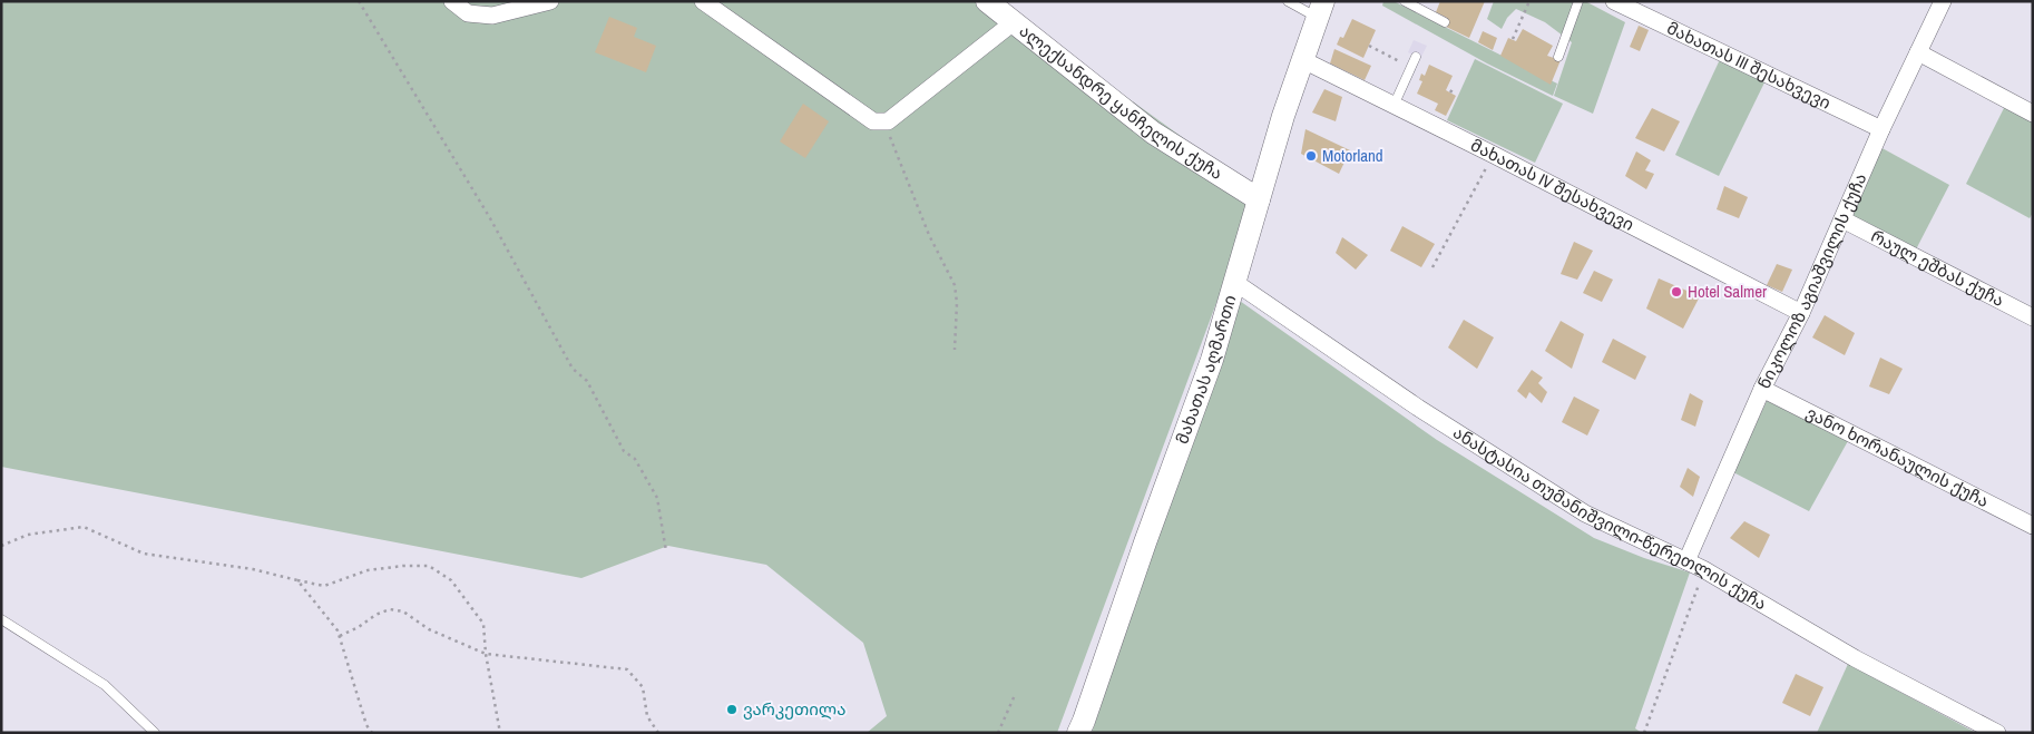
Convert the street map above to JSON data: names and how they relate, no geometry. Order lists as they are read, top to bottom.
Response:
{
  "streets": {
    "main road": ["ალექსანდრე ყანჩელის ქუჩა", "მახათას აღმართი"],
    "street": [
      "მახათას III შესახვევი",
      "მახათას IV შესახვევი",
      "რაულ ეშბას ქუჩა",
      "ნიკოლოზ აგიაშვილის ქუჩა",
      "ვანო ხორანაულის ქუჩა",
      "ანასტასია თუმანიშვილი-წერეთლის ქუჩა"
    ]
  },
  "crossings": [
    ["მახათას III შესახვევი", "ნიკოლოზ აგიაშვილის ქუჩა"],
    ["ალექსანდრე ყანჩელის ქუჩა", "მახათას აღმართი"],
    ["მახათას IV შესახვევი", "ნიკოლოზ აგიაშვილის ქუჩა"],
    ["მახათას IV შესახვევი", "მახათას აღმართი"],
    ["რაულ ეშბას ქუჩა", "ნიკოლოზ აგიაშვილის ქუჩა"],
    ["ნიკოლოზ აგიაშვილის ქუჩა", "ვანო ხორანაულის ქუჩა"],
    ["ნიკოლოზ აგიაშვილის ქუჩა", "ანასტასია თუმანიშვილი-წერეთლის ქუჩა"],
    ["მახათას აღმართი", "ანასტასია თუმანიშვილი-წერეთლის ქუჩა"]
  ],
  "places": ["Motorland", "Hotel Salmer", "ვარკეთილა"]
}
